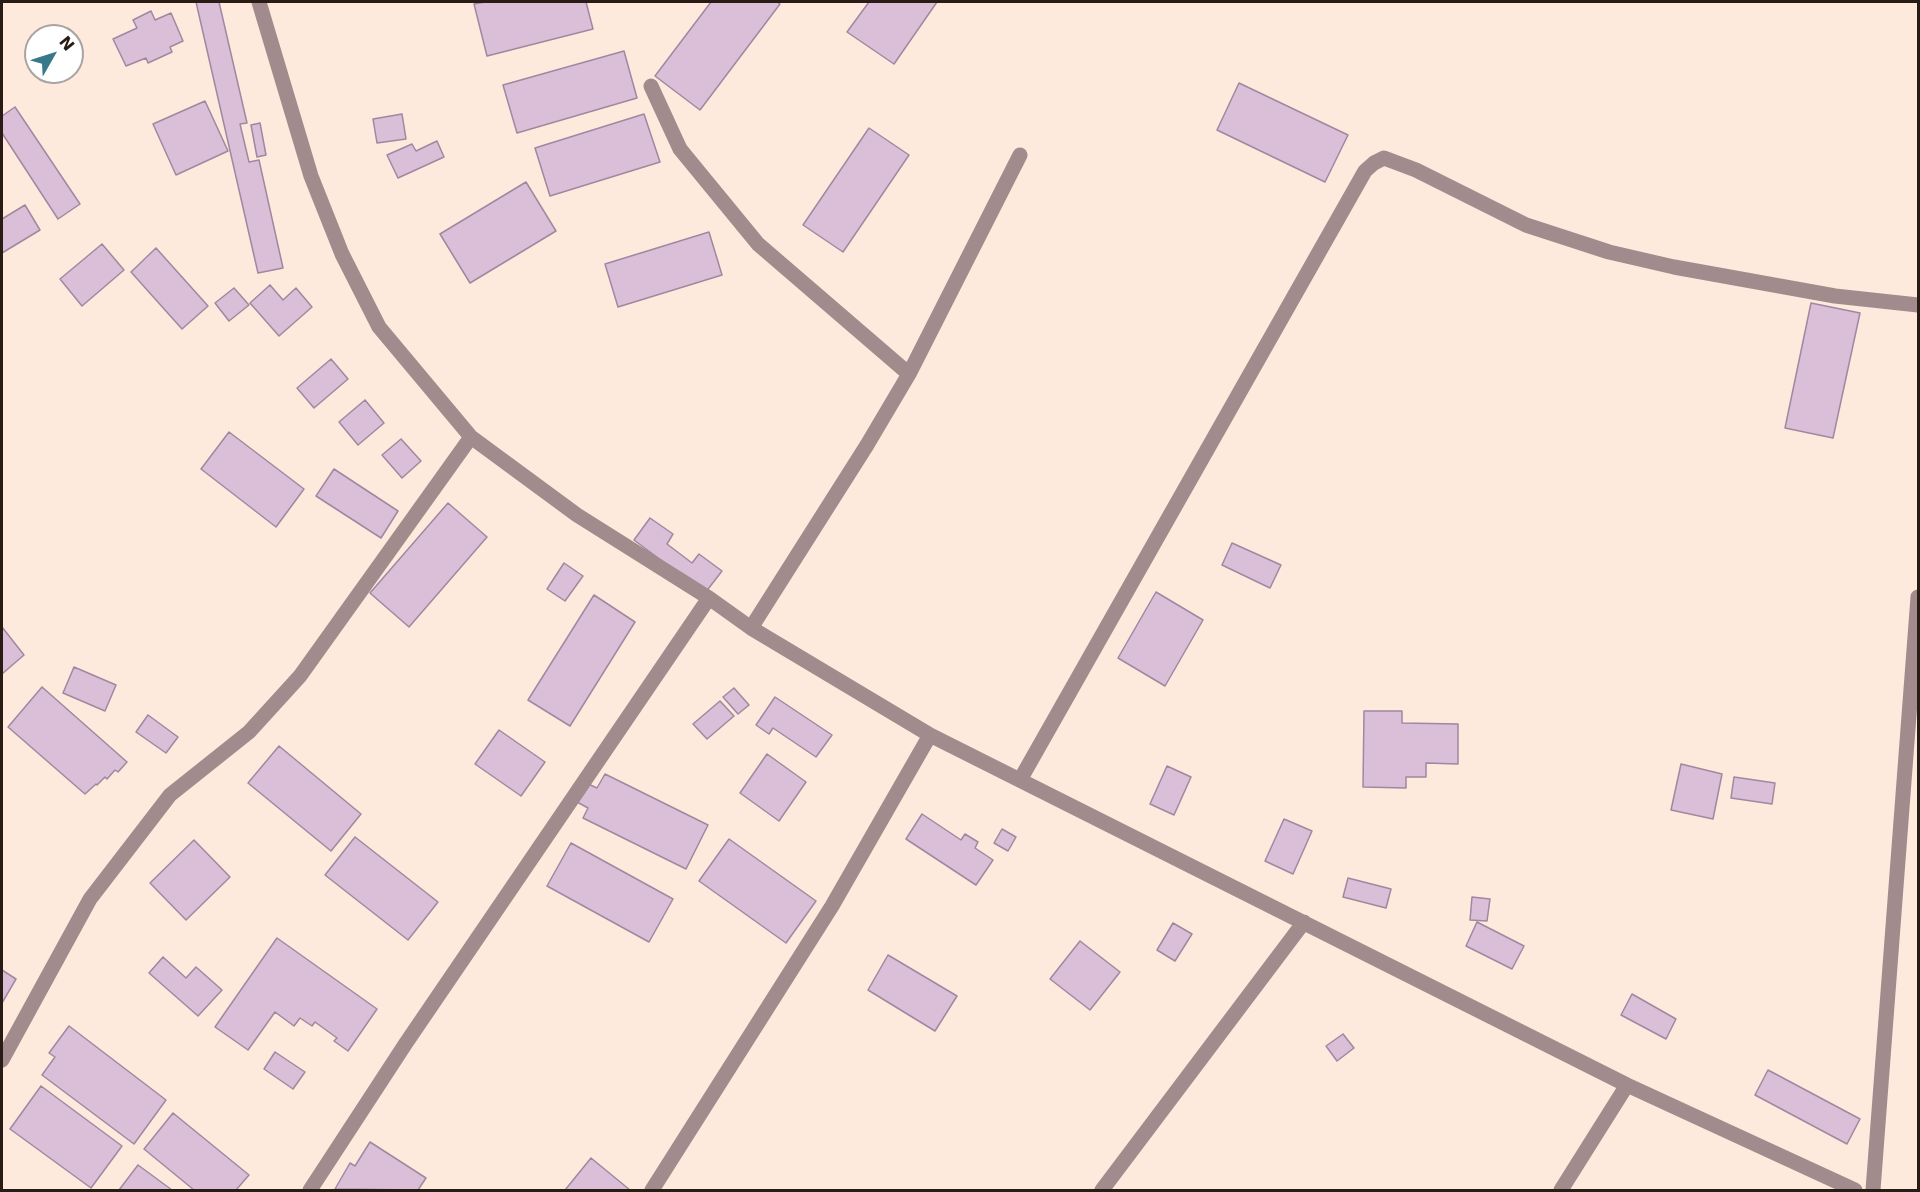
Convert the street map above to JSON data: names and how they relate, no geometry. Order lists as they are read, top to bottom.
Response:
{
  "north": "top right"
}
